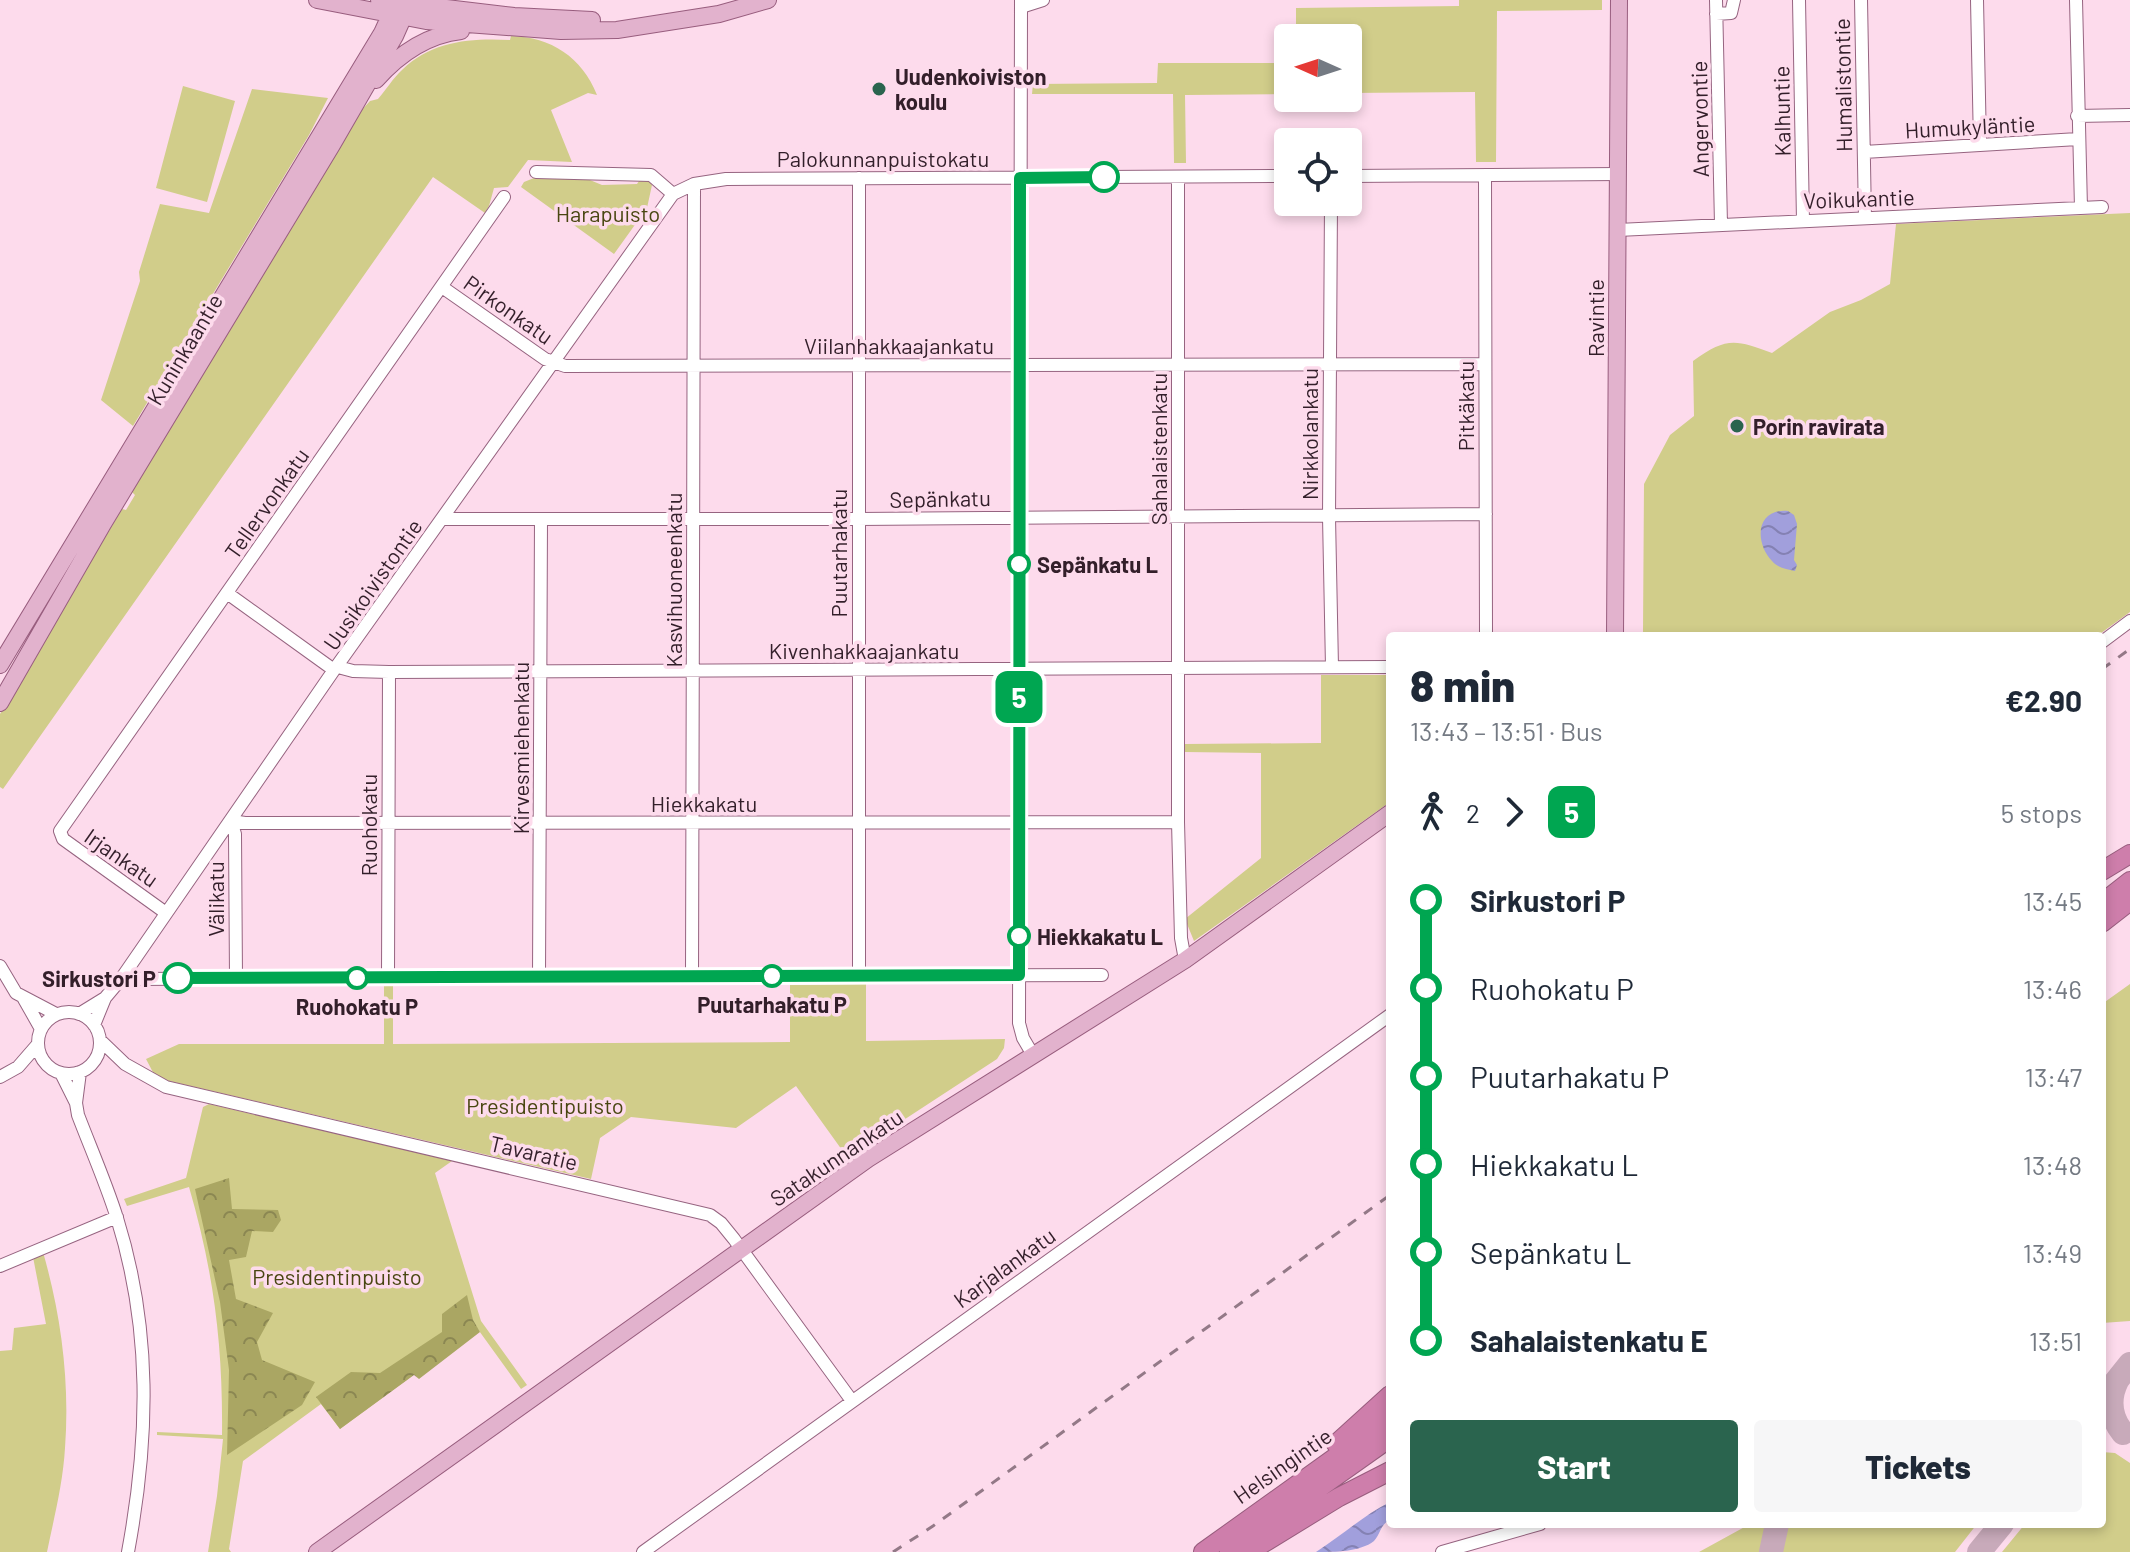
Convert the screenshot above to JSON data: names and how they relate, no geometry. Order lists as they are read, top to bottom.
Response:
{
  "streets": {
    "highway": ["Helsingintie"],
    "main road": ["Ravintie", "Kuninkaantie", "Satakunnankatu"],
    "street": [
      "Humalistontie",
      "Kalhuntie",
      "Angervontie",
      "Humukyläntie",
      "Palokunnanpuistokatu",
      "Voikukantie",
      "Pirkonkatu",
      "Viilanhakkaajankatu",
      "Pitkäkatu",
      "Nirkkolankatu",
      "Sahalaistenkatu",
      "Sepänkatu",
      "Tellervonkatu",
      "Puutarhakatu",
      "Kasvihuoneenkatu",
      "Uusikoivistontie",
      "Kivenhakkaajankatu",
      "Kirvesmiehenkatu",
      "Hiekkakatu",
      "Ruohokatu",
      "Irjankatu",
      "Välikatu",
      "Tavaratie",
      "Karjalankatu"
    ]
  },
  "crossings": [
    ["Humalistontie", "Humukyläntie"],
    ["Humalistontie", "Voikukantie"],
    ["Kalhuntie", "Voikukantie"],
    ["Angervontie", "Voikukantie"],
    ["Palokunnanpuistokatu", "Sahalaistenkatu"],
    ["Palokunnanpuistokatu", "Puutarhakatu"],
    ["Palokunnanpuistokatu", "Kasvihuoneenkatu"],
    ["Palokunnanpuistokatu", "Uusikoivistontie"],
    ["Voikukantie", "Ravintie"],
    ["Pirkonkatu", "Viilanhakkaajankatu"],
    ["Pirkonkatu", "Tellervonkatu"],
    ["Pirkonkatu", "Uusikoivistontie"],
    ["Viilanhakkaajankatu", "Pitkäkatu"],
    ["Viilanhakkaajankatu", "Nirkkolankatu"],
    ["Viilanhakkaajankatu", "Sahalaistenkatu"],
    ["Viilanhakkaajankatu", "Puutarhakatu"],
    ["Viilanhakkaajankatu", "Kasvihuoneenkatu"],
    ["Viilanhakkaajankatu", "Uusikoivistontie"],
    ["Pitkäkatu", "Sepänkatu"],
    ["Nirkkolankatu", "Sepänkatu"],
    ["Nirkkolankatu", "Kivenhakkaajankatu"],
    ["Sahalaistenkatu", "Sepänkatu"],
    ["Sahalaistenkatu", "Kivenhakkaajankatu"],
    ["Sahalaistenkatu", "Hiekkakatu"],
    ["Sahalaistenkatu", "Satakunnankatu"],
    ["Sepänkatu", "Puutarhakatu"],
    ["Sepänkatu", "Kasvihuoneenkatu"],
    ["Sepänkatu", "Uusikoivistontie"],
    ["Sepänkatu", "Kirvesmiehenkatu"],
    ["Tellervonkatu", "Irjankatu"],
    ["Puutarhakatu", "Kivenhakkaajankatu"],
    ["Puutarhakatu", "Hiekkakatu"],
    ["Kasvihuoneenkatu", "Kivenhakkaajankatu"],
    ["Kasvihuoneenkatu", "Hiekkakatu"],
    ["Uusikoivistontie", "Kivenhakkaajankatu"],
    ["Uusikoivistontie", "Hiekkakatu"],
    ["Uusikoivistontie", "Irjankatu"],
    ["Uusikoivistontie", "Välikatu"],
    ["Kivenhakkaajankatu", "Kirvesmiehenkatu"],
    ["Kivenhakkaajankatu", "Ruohokatu"],
    ["Kirvesmiehenkatu", "Hiekkakatu"],
    ["Hiekkakatu", "Ruohokatu"],
    ["Hiekkakatu", "Välikatu"],
    ["Tavaratie", "Satakunnankatu"],
    ["Tavaratie", "Karjalankatu"]
  ],
  "parks": ["Harapuisto", "Presidentipuisto", "Presidentinpuisto"],
  "places": [
    "Uudenkoiviston koulu",
    "Porin ravirata",
    "Sepänkatu L",
    "Hiekkakatu L",
    "Puutarhakatu P",
    "Sirkustori P",
    "Ruohokatu P"
  ],
  "lines": ["bus line 5"],
  "north": "left",
  "page": {
    "on_map": "5",
    "heading": ["8 min", "13:43 – 13:51 · Bus", "€2.90"],
    "legs": ["2", "5", "5 stops"],
    "list": [
      {
        "name": "Sirkustori P",
        "value": "13:45"
      },
      {
        "name": "Ruohokatu P",
        "value": "13:46"
      },
      {
        "name": "Puutarhakatu P",
        "value": "13:47"
      },
      {
        "name": "Hiekkakatu L",
        "value": "13:48"
      },
      {
        "name": "Sepänkatu L",
        "value": "13:49"
      },
      {
        "name": "Sahalaistenkatu E",
        "value": "13:51"
      }
    ],
    "buttons": ["Start", "Tickets"]
  }
}
